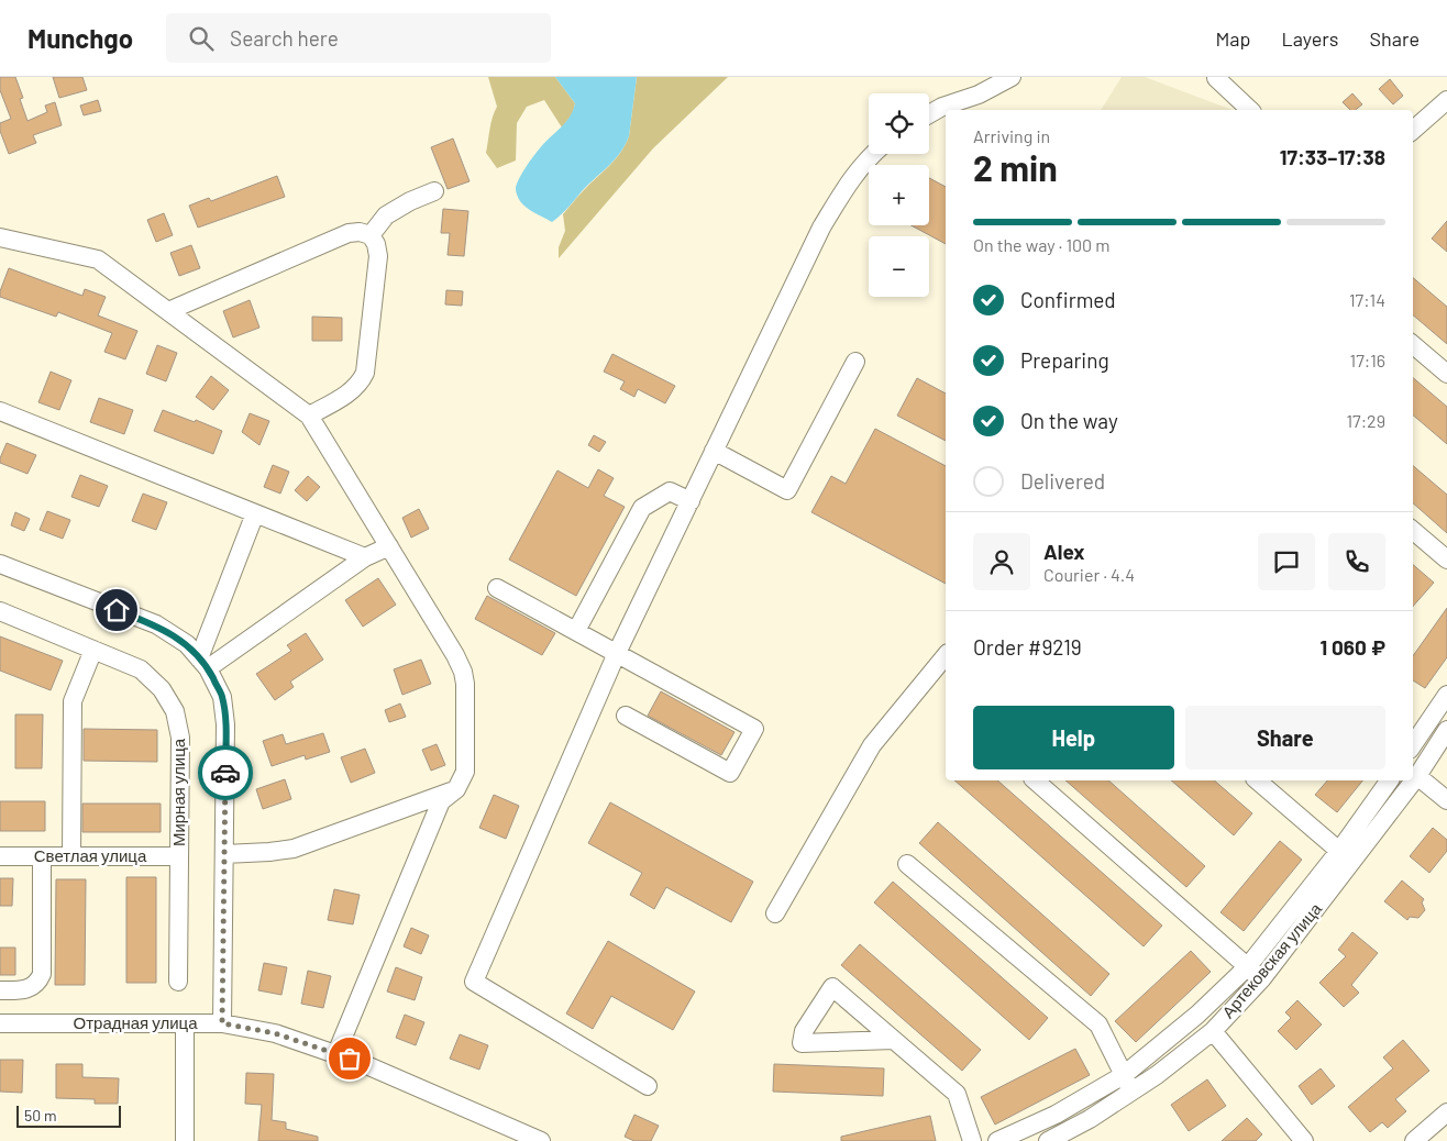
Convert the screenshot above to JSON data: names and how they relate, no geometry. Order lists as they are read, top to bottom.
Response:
{
  "streets": {
    "street": [
      "Мирная улица",
      "Светлая улица",
      "Артековская улица",
      "Отрадная улица"
    ]
  },
  "crossings": [
    ["Мирная улица", "Светлая улица"]
  ],
  "scale_bar": "50 m",
  "page": {
    "header": "Munchgo",
    "search": "Search here",
    "nav": ["Map", "Layers", "Share"],
    "map_buttons": ["+", "−"],
    "heading": ["2 min", "Arriving in", "17:33–17:38"],
    "panel": [
      "Alex",
      "Courier · 4.4",
      "Order #9219",
      "1 060 ₽"
    ],
    "bar": "On the way · 100 m",
    "list": [
      ["Confirmed", "17:14"],
      ["Preparing", "17:16"],
      ["On the way", "17:29"],
      "Delivered"
    ],
    "buttons": ["Help", "Share"],
    "scale": "50 m"
  }
}
